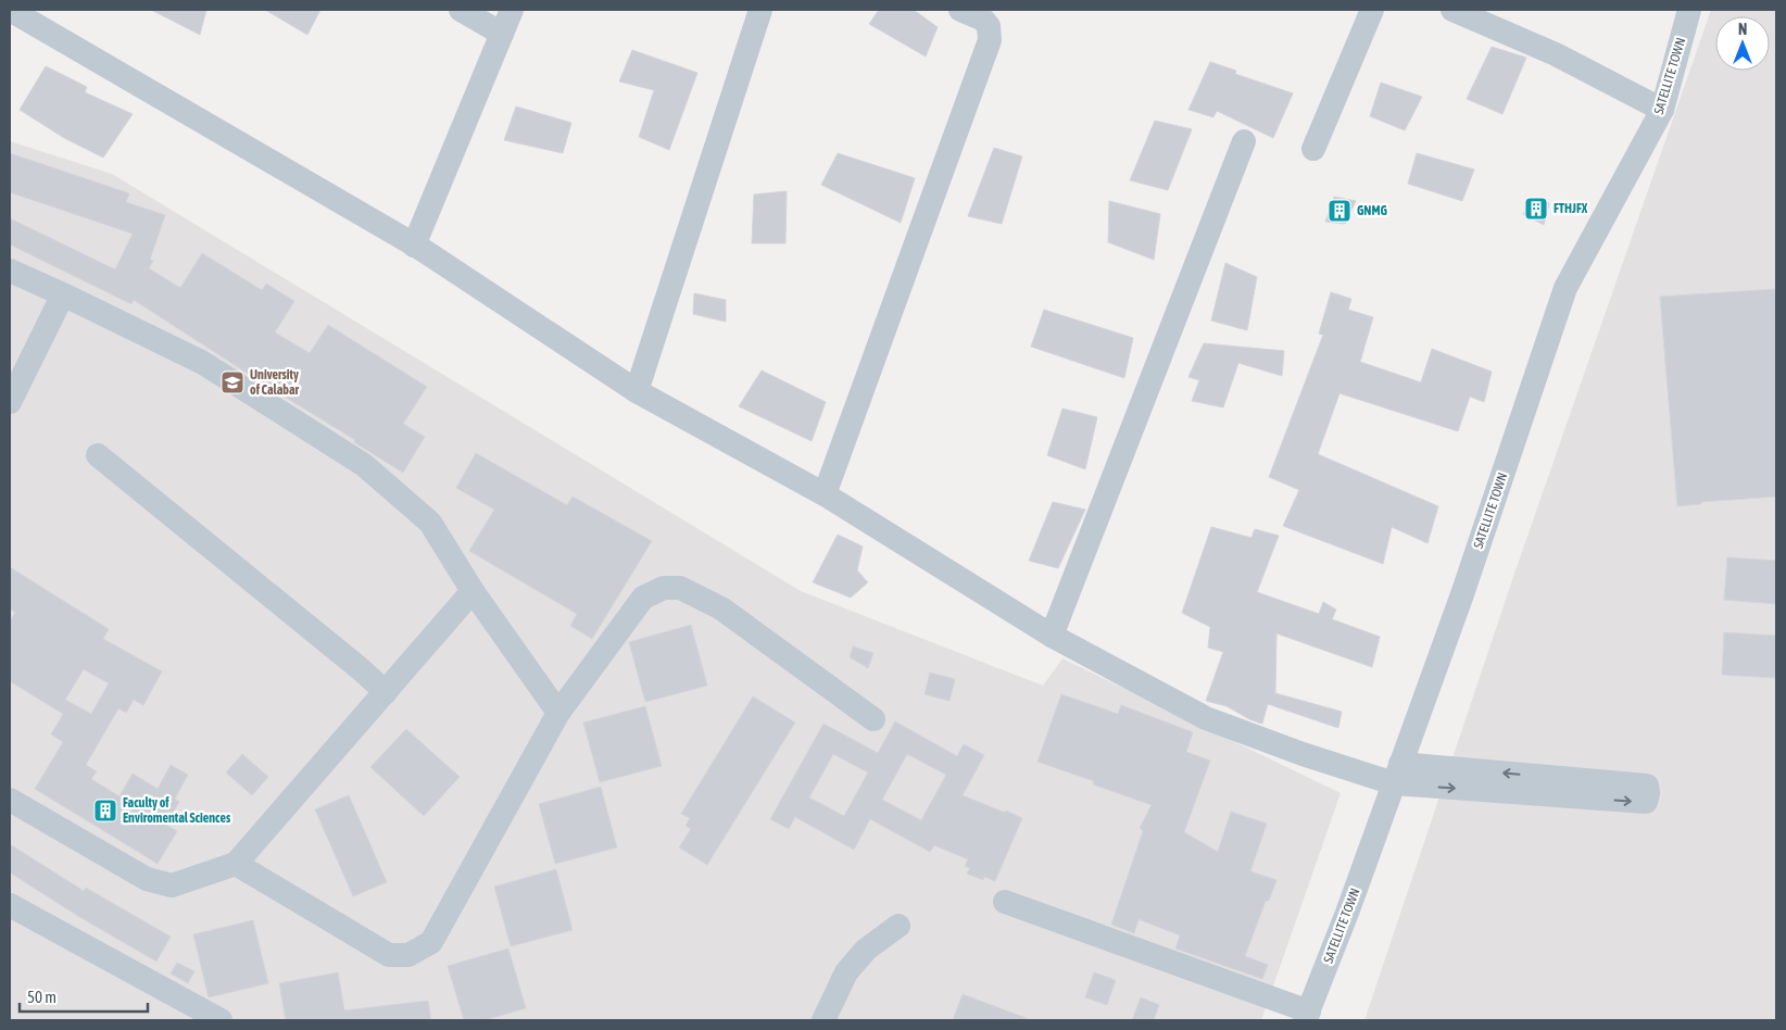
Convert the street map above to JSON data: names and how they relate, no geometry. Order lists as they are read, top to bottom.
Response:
{
  "streets": {
    "street": ["SATELLITE TOWN"]
  },
  "places": {
    "building": ["FTHJFX", "GNMG", "Faculty of Enviromental Sciences"],
    "school or university": ["University of Calabar"]
  },
  "scale_bar": "50 m",
  "north": "top"
}
